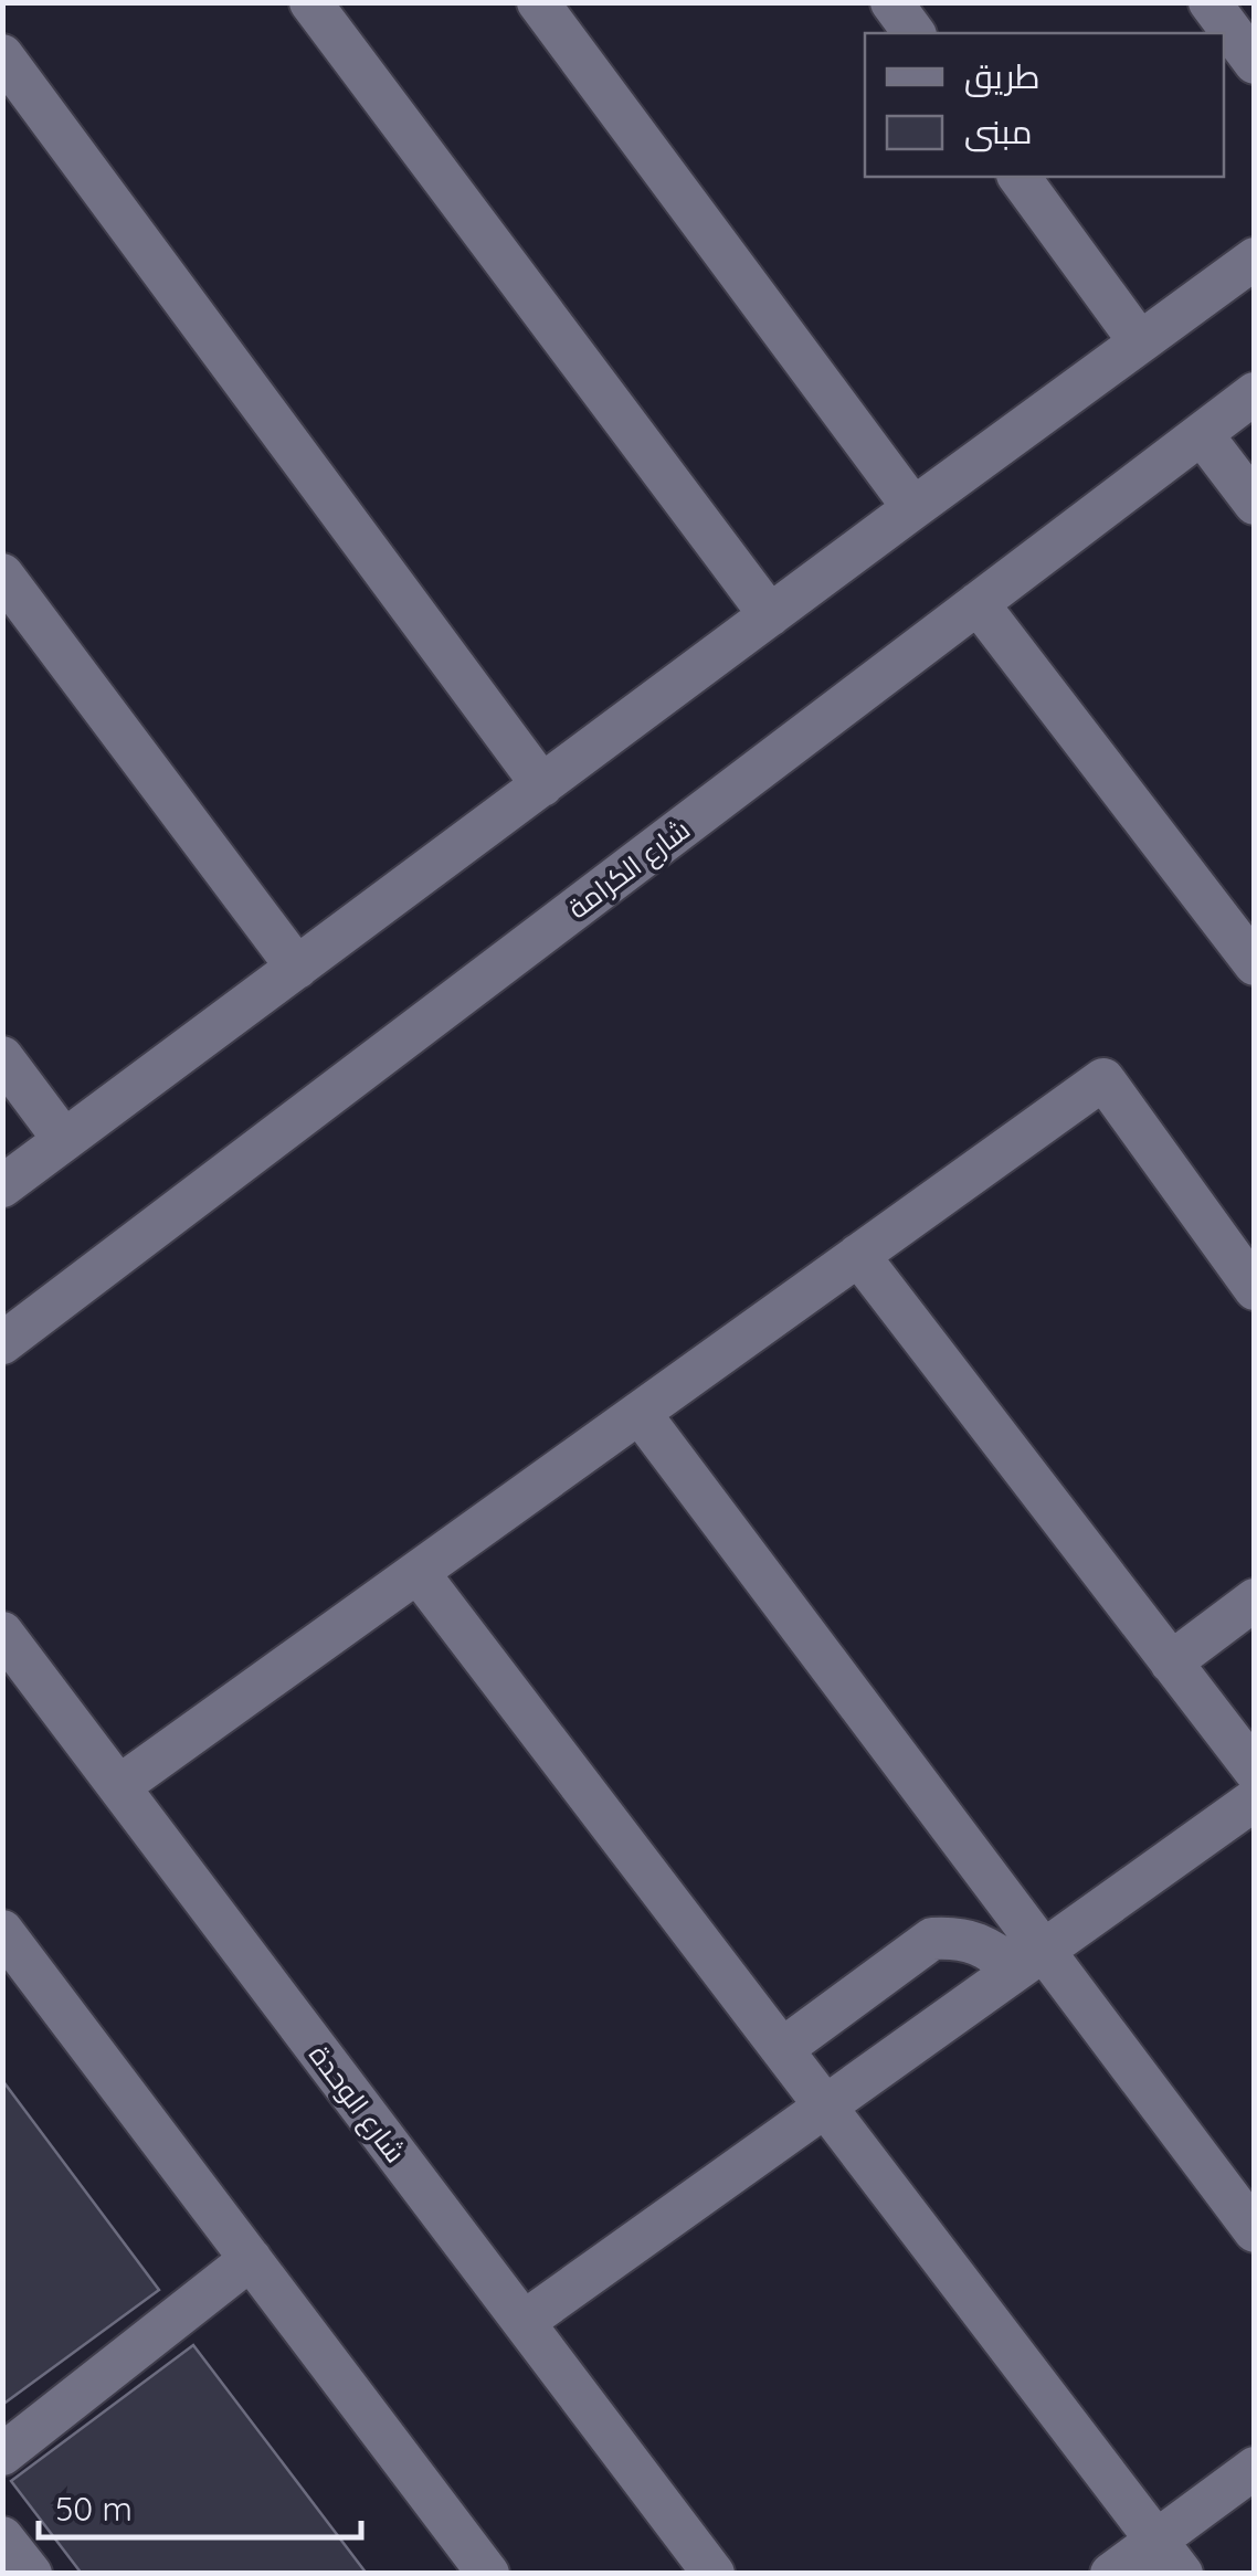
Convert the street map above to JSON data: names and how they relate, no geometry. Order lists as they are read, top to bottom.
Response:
{
  "streets": {
    "street": ["شارع الكرامة", "شارع الوحدة"]
  },
  "legend": ["طريق", "مبنى"],
  "scale_bar": "50 m"
}
